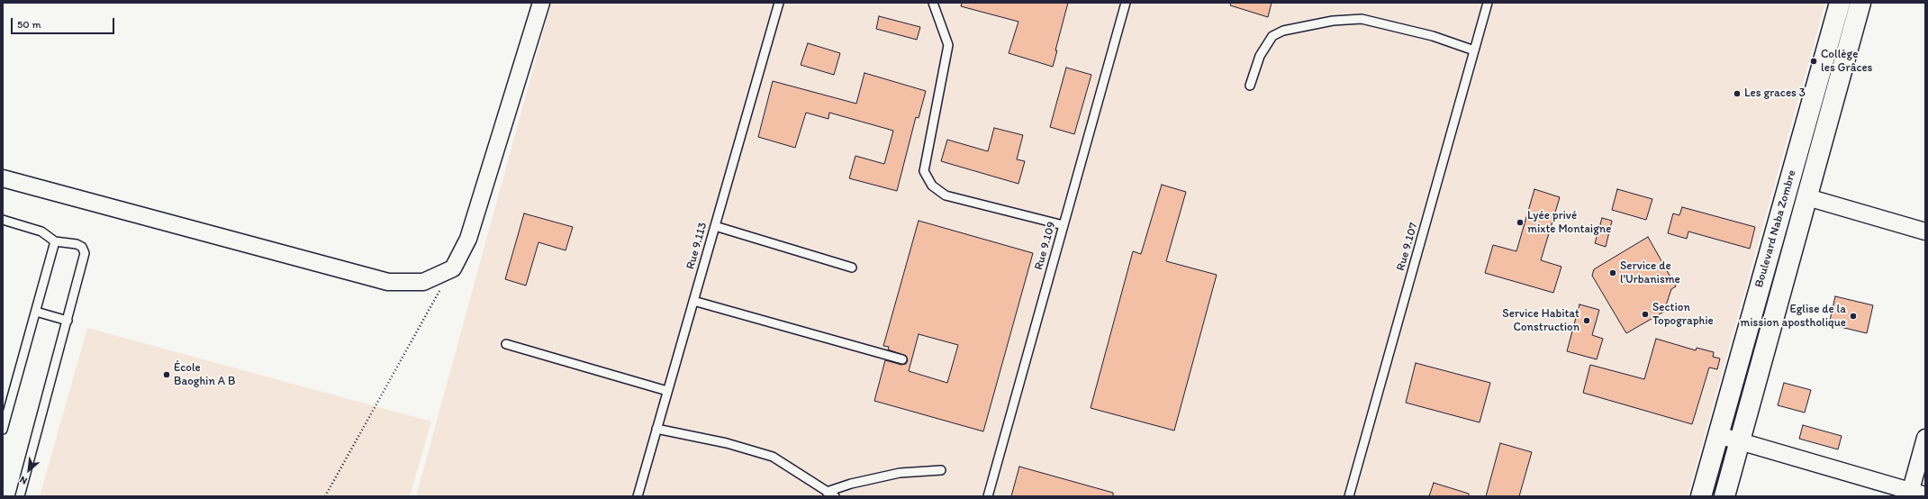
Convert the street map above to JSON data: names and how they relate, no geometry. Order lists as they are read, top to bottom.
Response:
{
  "streets": {
    "main road": ["Boulevard Naba Zombre"],
    "lane": ["Rue 9.113", "Rue 9.109", "Rue 9.107"]
  },
  "places": [
    "Collège les Grâces",
    "Les graces 3",
    "Lyée privé mixte Montaigne",
    "Service de l'Urbanisme",
    "Section Topographie",
    "Eglise de la mission apostholique",
    "Service Habitat Construction",
    "École Baoghin A B"
  ],
  "scale_bar": "50 m",
  "north": "bottom left"
}
